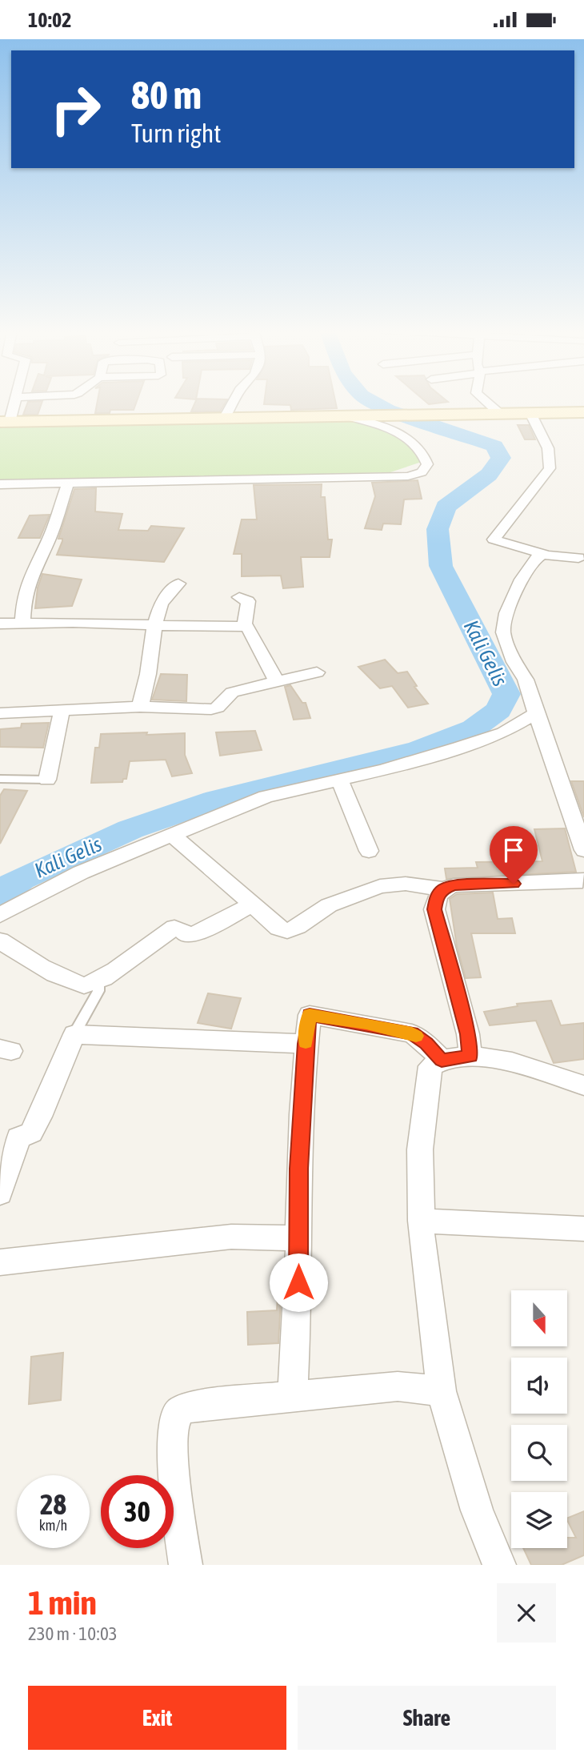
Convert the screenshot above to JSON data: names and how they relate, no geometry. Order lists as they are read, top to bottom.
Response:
{
  "water": ["Kali Gelis"],
  "north": "bottom",
  "page": {
    "status": "10:02",
    "turn": ["80 m", "Turn right"],
    "speed": "28 km/h",
    "limit": "30",
    "heading": ["1 min", "230 m · 10:03"],
    "buttons": ["Exit", "Share"]
  }
}
